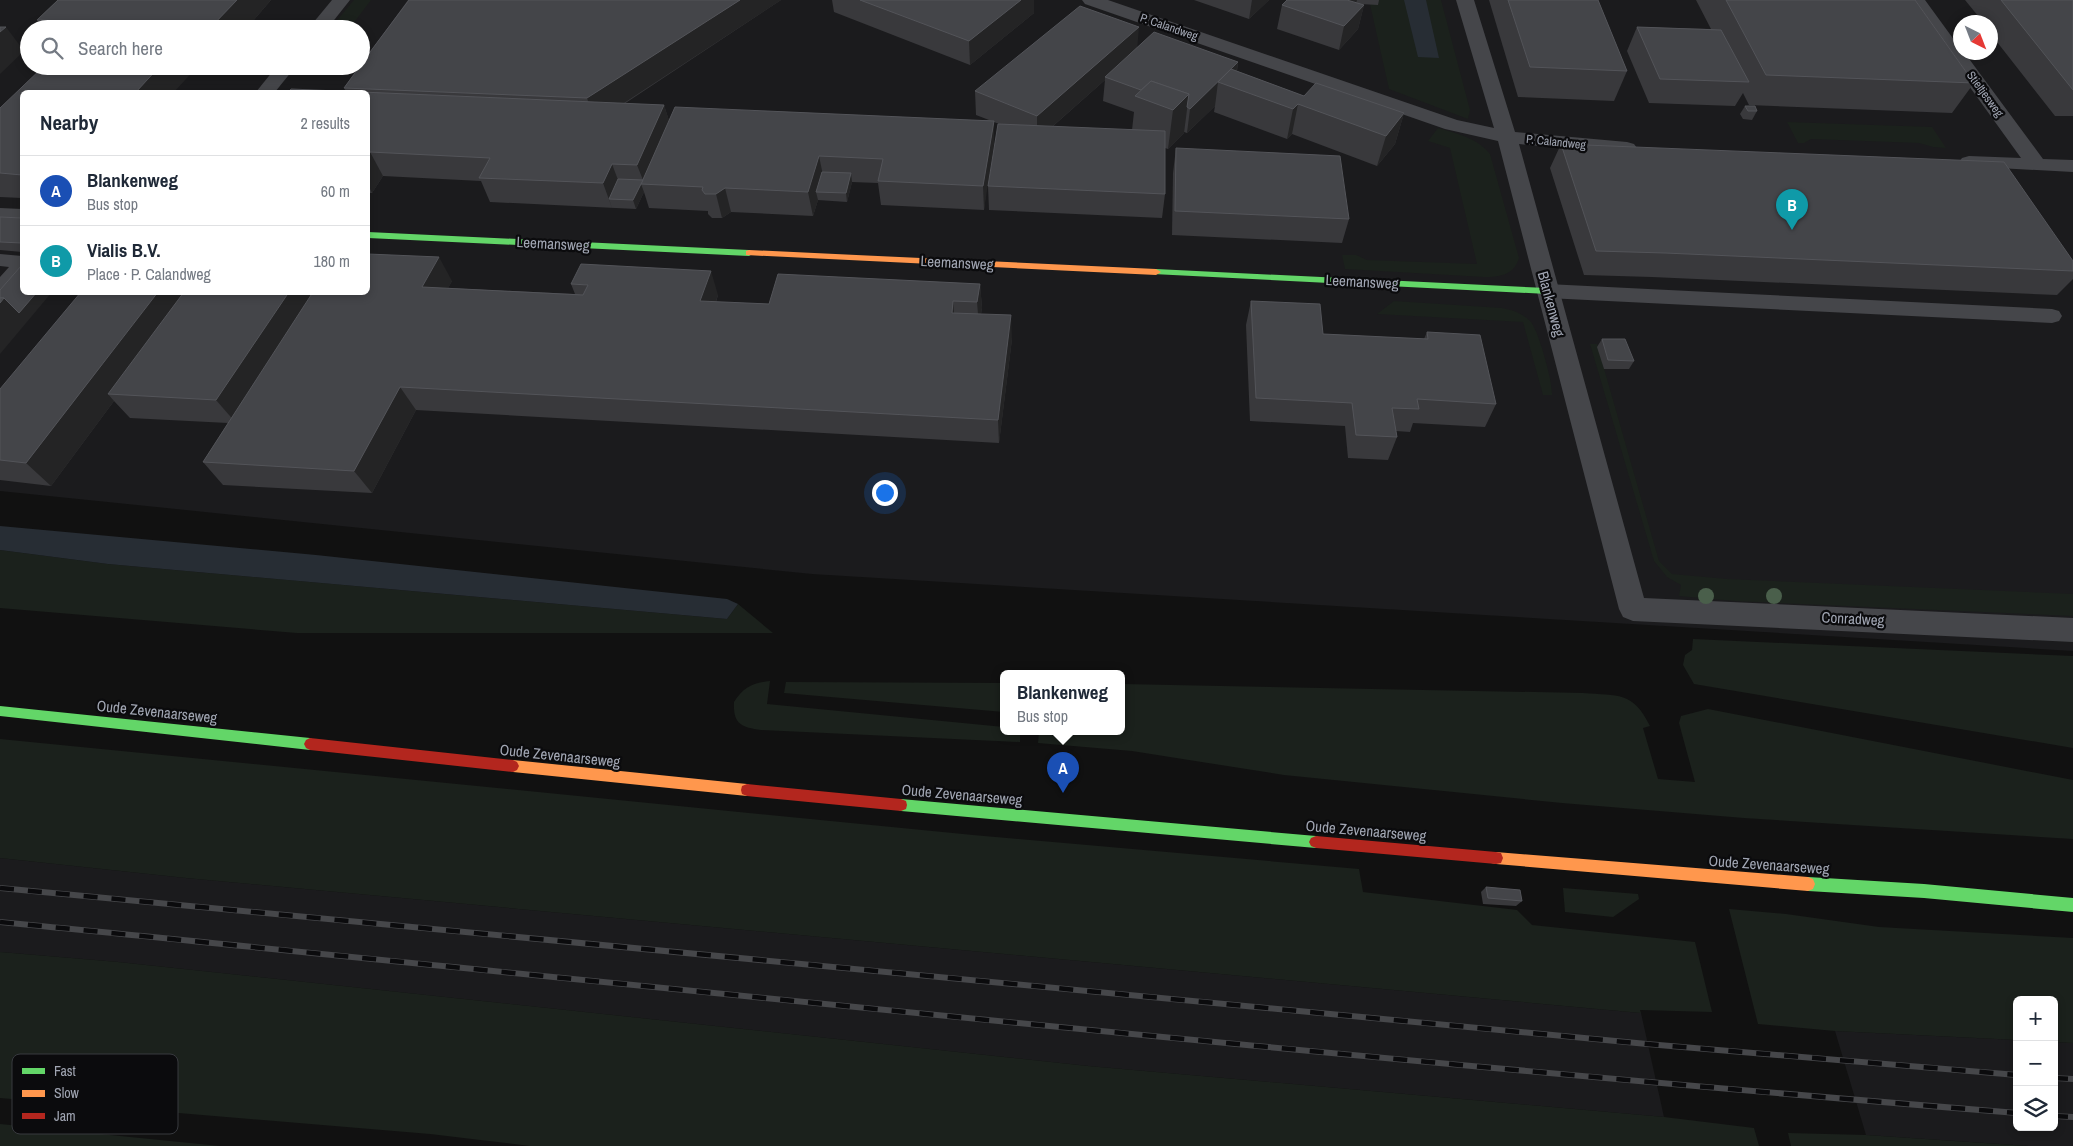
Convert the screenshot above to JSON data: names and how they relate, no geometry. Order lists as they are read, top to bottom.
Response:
{
  "streets": {
    "street": [
      "P. Calandweg",
      "Stieltjesweg",
      "Leemansweg",
      "Blankenweg",
      "Conradweg",
      "Oude Zevenaarseweg"
    ]
  },
  "crossings": [
    ["P. Calandweg", "Blankenweg"],
    ["Leemansweg", "Blankenweg"],
    ["Blankenweg", "Conradweg"]
  ],
  "legend": ["Fast", "Slow", "Jam"],
  "north": "bottom right",
  "page": {
    "search": "Search here",
    "heading": ["Nearby", "2 results"],
    "list": [
      {
        "mark": "A",
        "name": "Blankenweg",
        "note": "Bus stop",
        "value": "60 m"
      },
      {
        "mark": "B",
        "name": "Vialis B.V.",
        "note": "Place · P. Calandweg",
        "value": "180 m"
      }
    ],
    "pins": ["B", "A"],
    "popup": ["Blankenweg", "Bus stop"],
    "map_buttons": ["+", "−"]
  }
}
